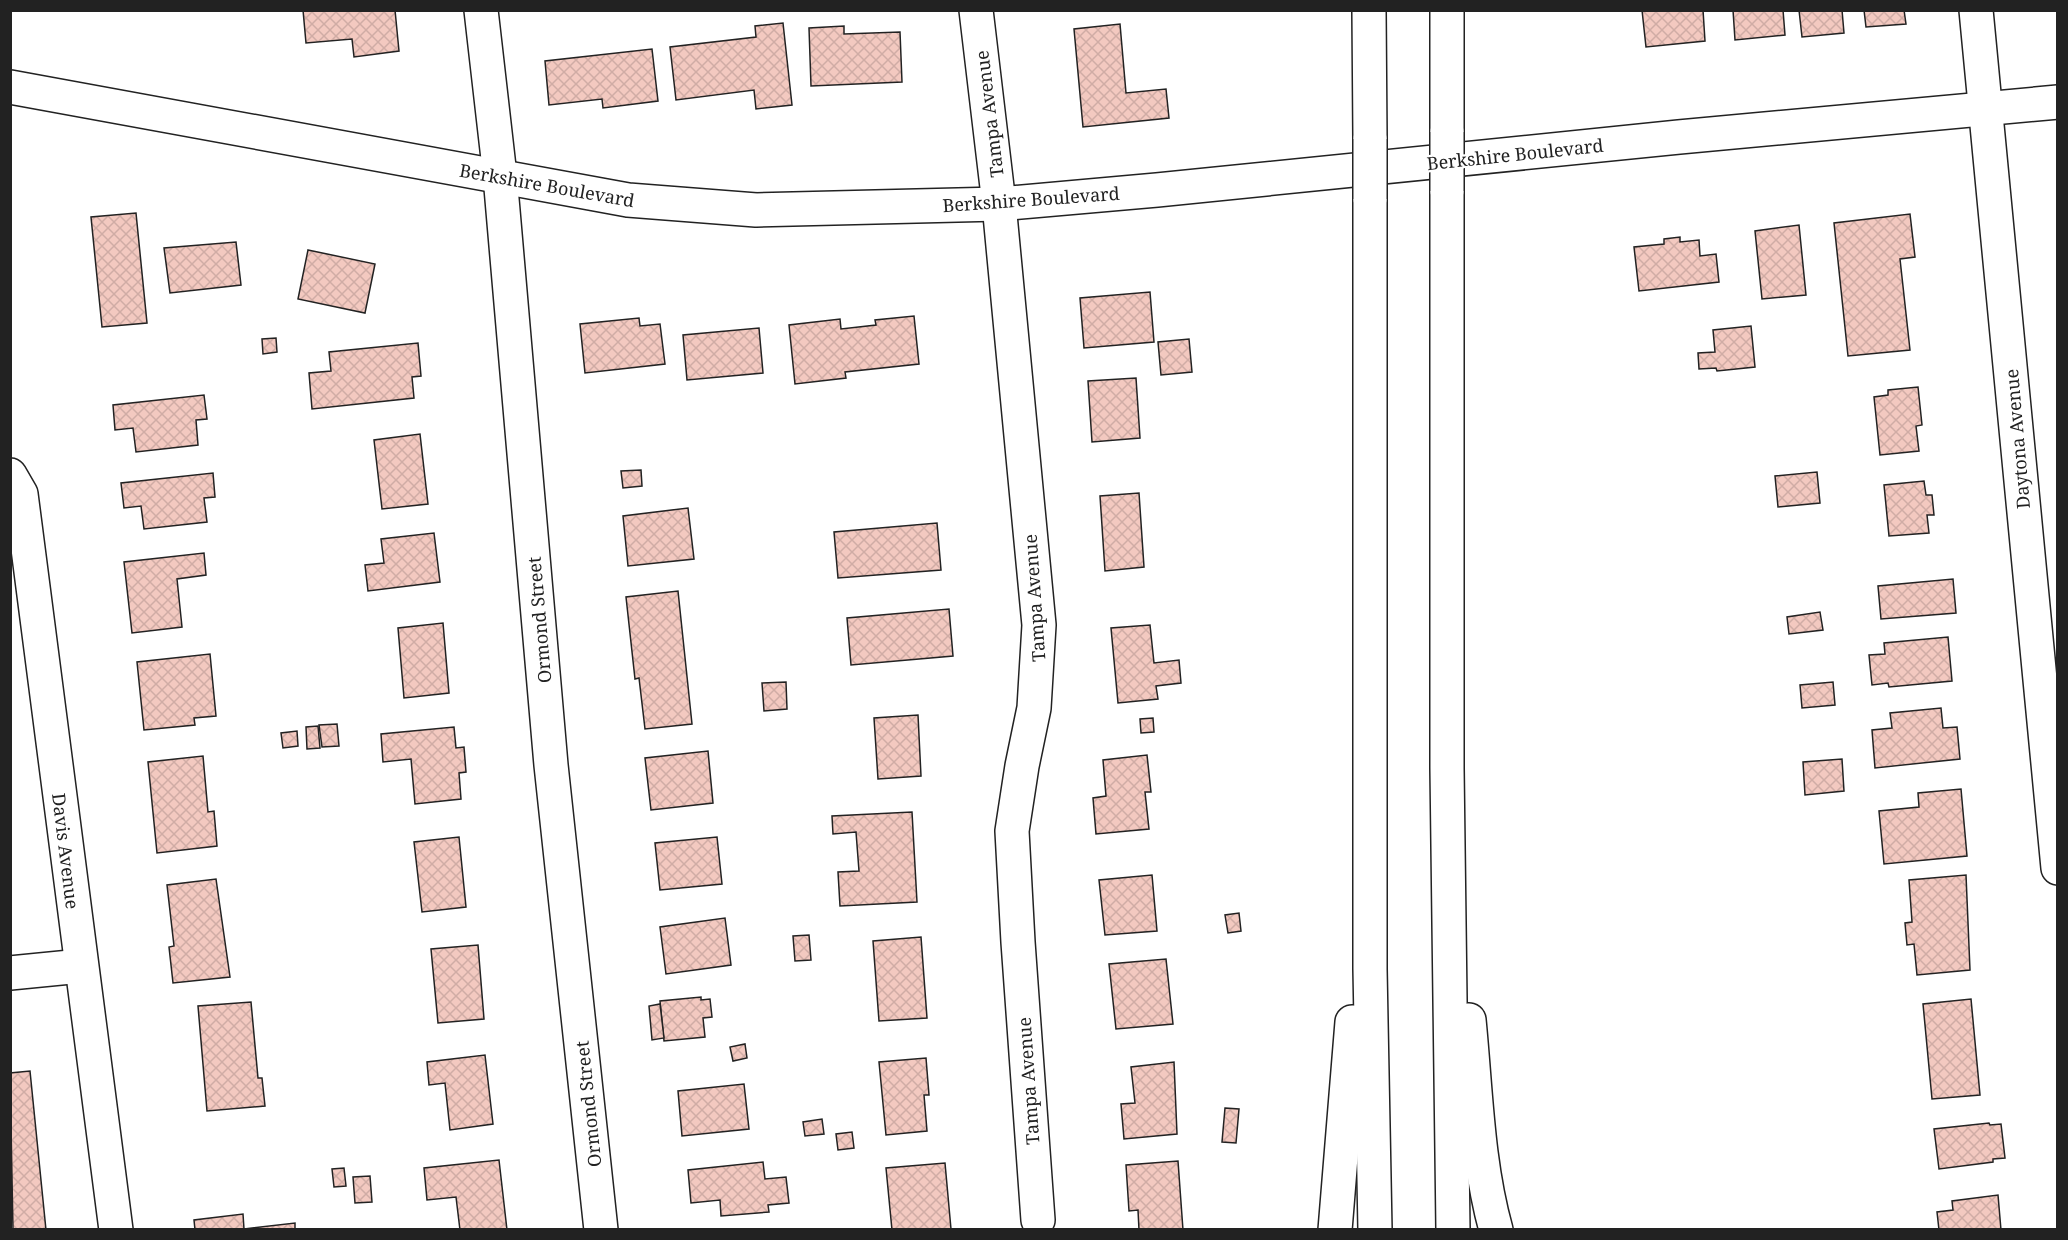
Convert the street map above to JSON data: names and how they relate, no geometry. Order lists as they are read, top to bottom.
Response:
{
  "streets": {
    "main road": [
      "Tampa Avenue",
      "Berkshire Boulevard",
      "Daytona Avenue",
      "Ormond Street",
      "Davis Avenue"
    ]
  },
  "crossings": [
    ["Tampa Avenue", "Berkshire Boulevard"],
    ["Berkshire Boulevard", "Daytona Avenue"],
    ["Berkshire Boulevard", "Ormond Street"]
  ]
}
